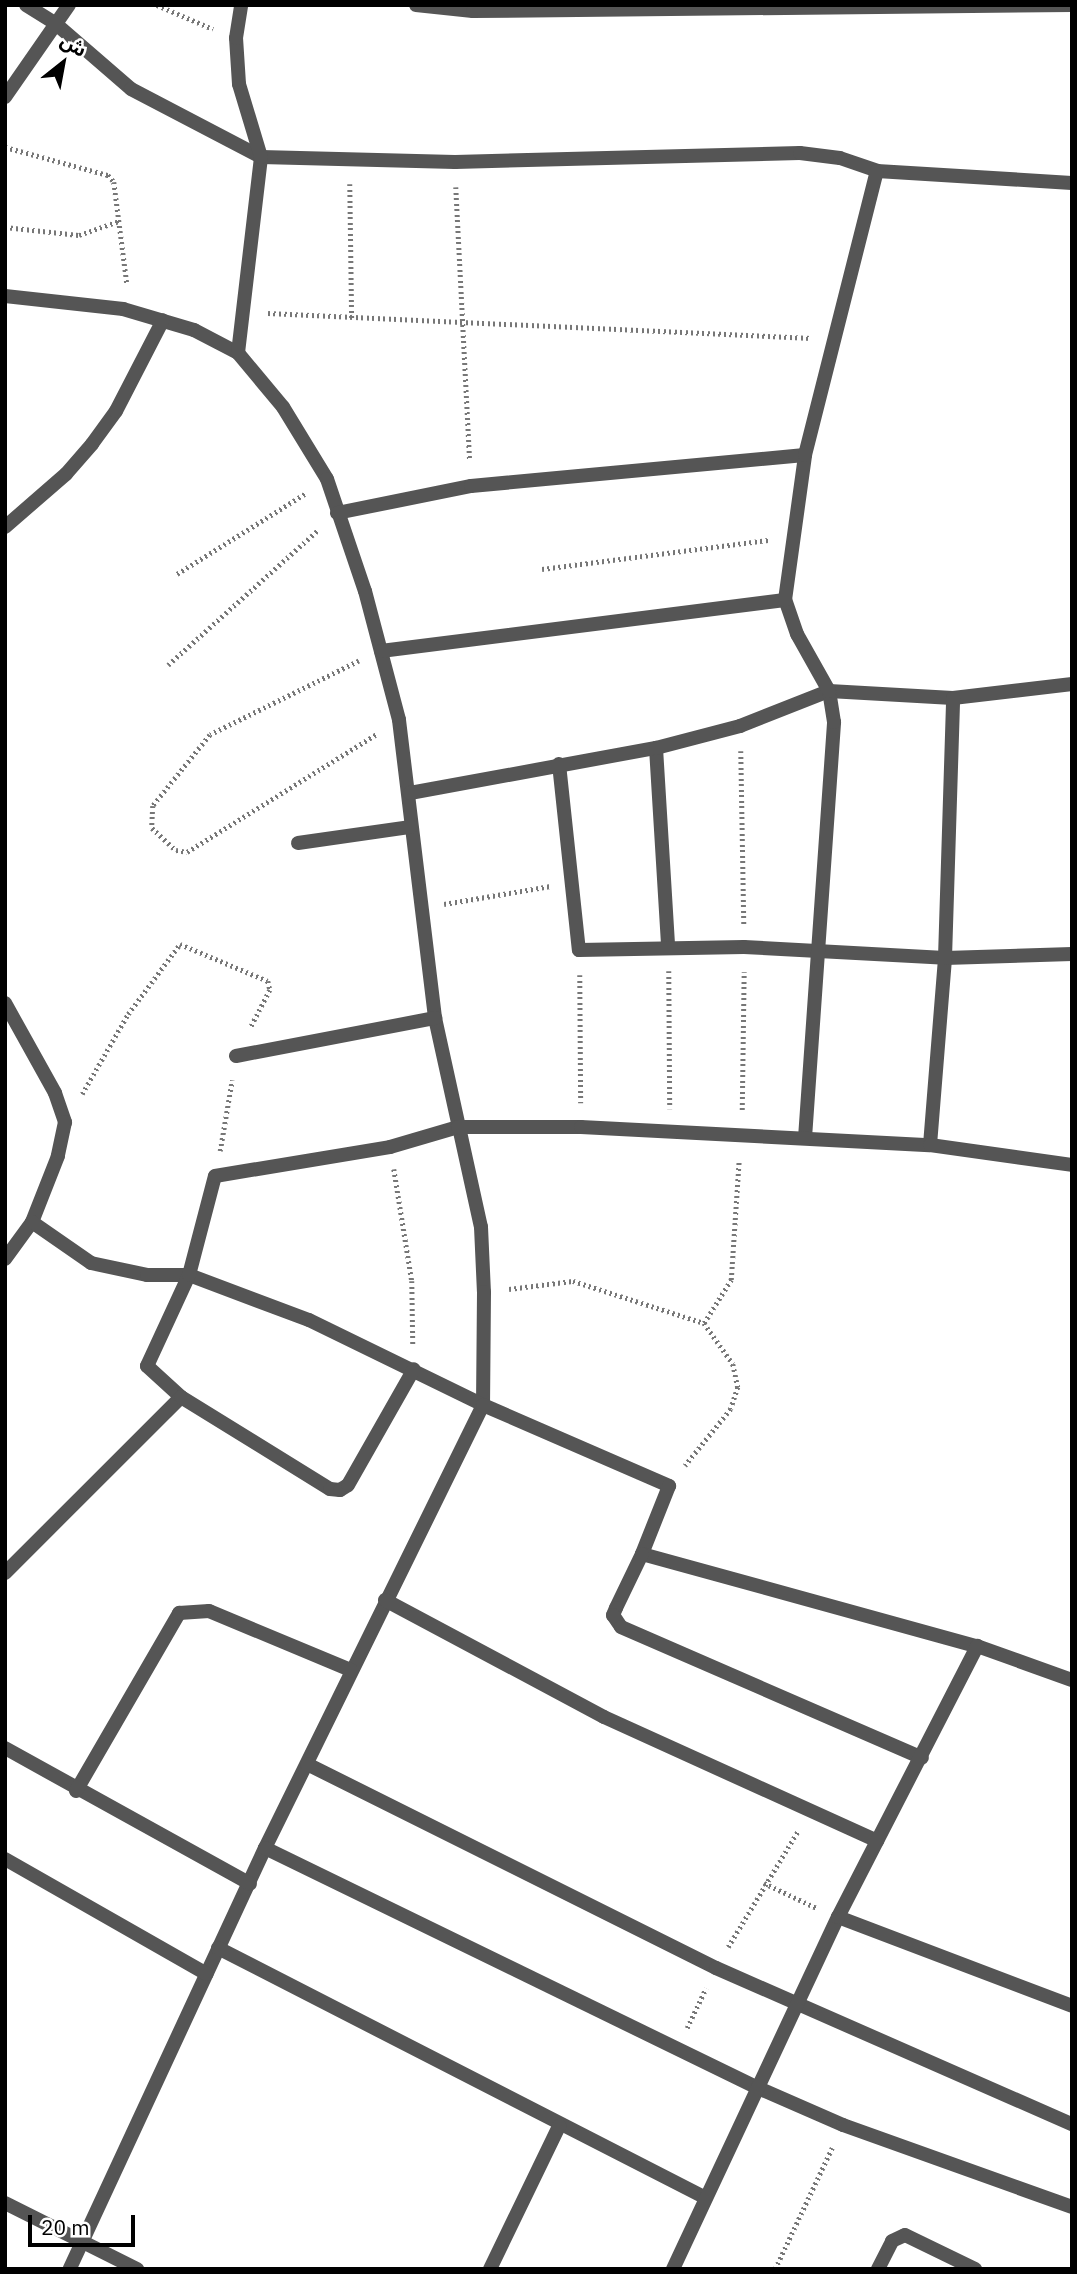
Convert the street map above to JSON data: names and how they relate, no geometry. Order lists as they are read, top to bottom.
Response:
{
  "scale_bar": "20 m",
  "north": "top right"
}
